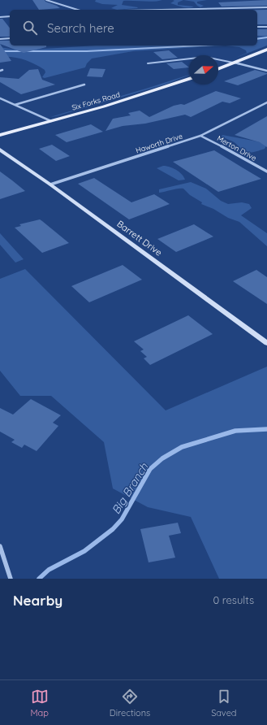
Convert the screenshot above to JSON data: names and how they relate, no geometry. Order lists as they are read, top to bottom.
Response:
{
  "streets": {
    "main road": ["Six Forks Road"],
    "street": ["Haworth Drive", "Merton Drive", "Barrett Drive"]
  },
  "crossings": [
    ["Haworth Drive", "Merton Drive"],
    ["Haworth Drive", "Barrett Drive"]
  ],
  "water": ["Big Branch"],
  "north": "right",
  "page": {
    "search": "Search here",
    "heading": ["Nearby", "0 results"],
    "nav": ["Map", "Directions", "Saved"]
  }
}
